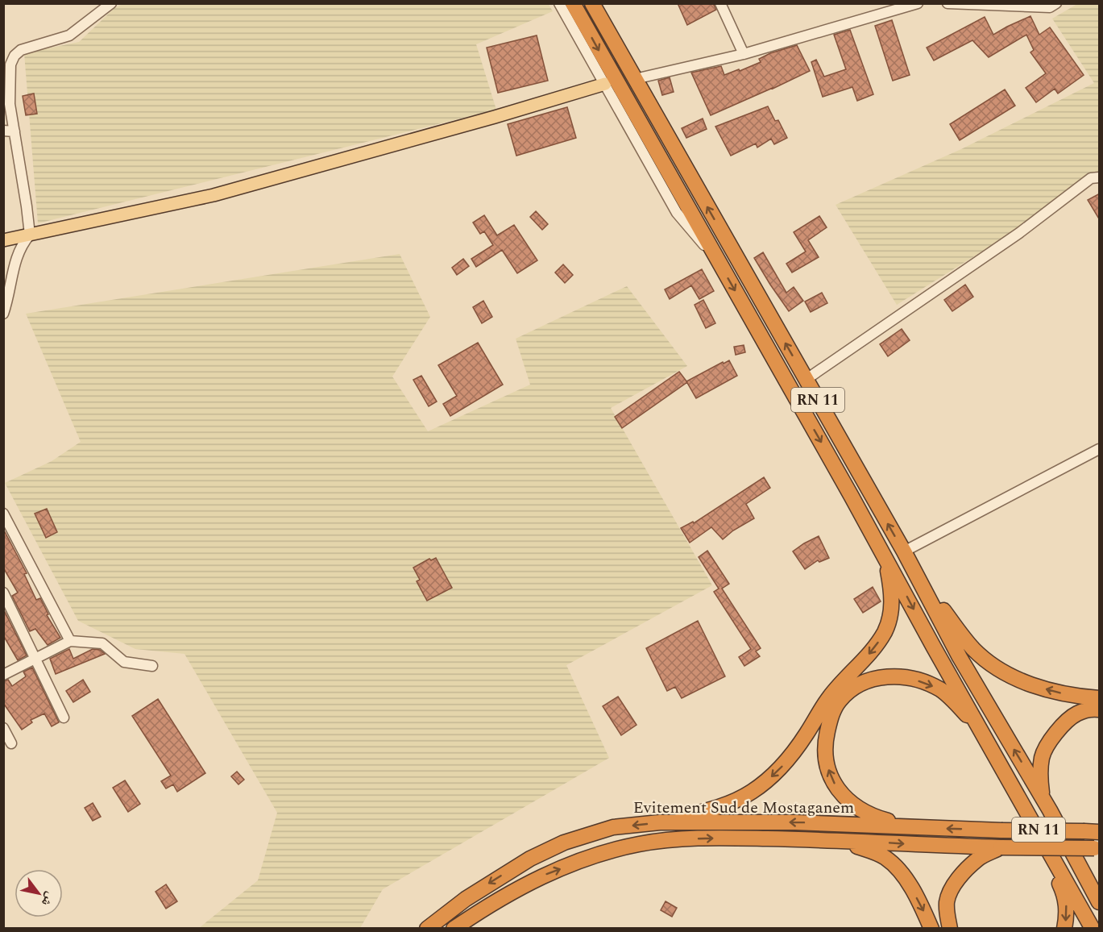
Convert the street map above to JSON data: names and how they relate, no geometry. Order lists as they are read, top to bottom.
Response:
{
  "streets": {
    "highway": ["RN 11", "Evitement Sud de Mostaganem"]
  },
  "crossings": [
    ["RN 11", "Evitement Sud de Mostaganem"]
  ],
  "north": "bottom right"
}
